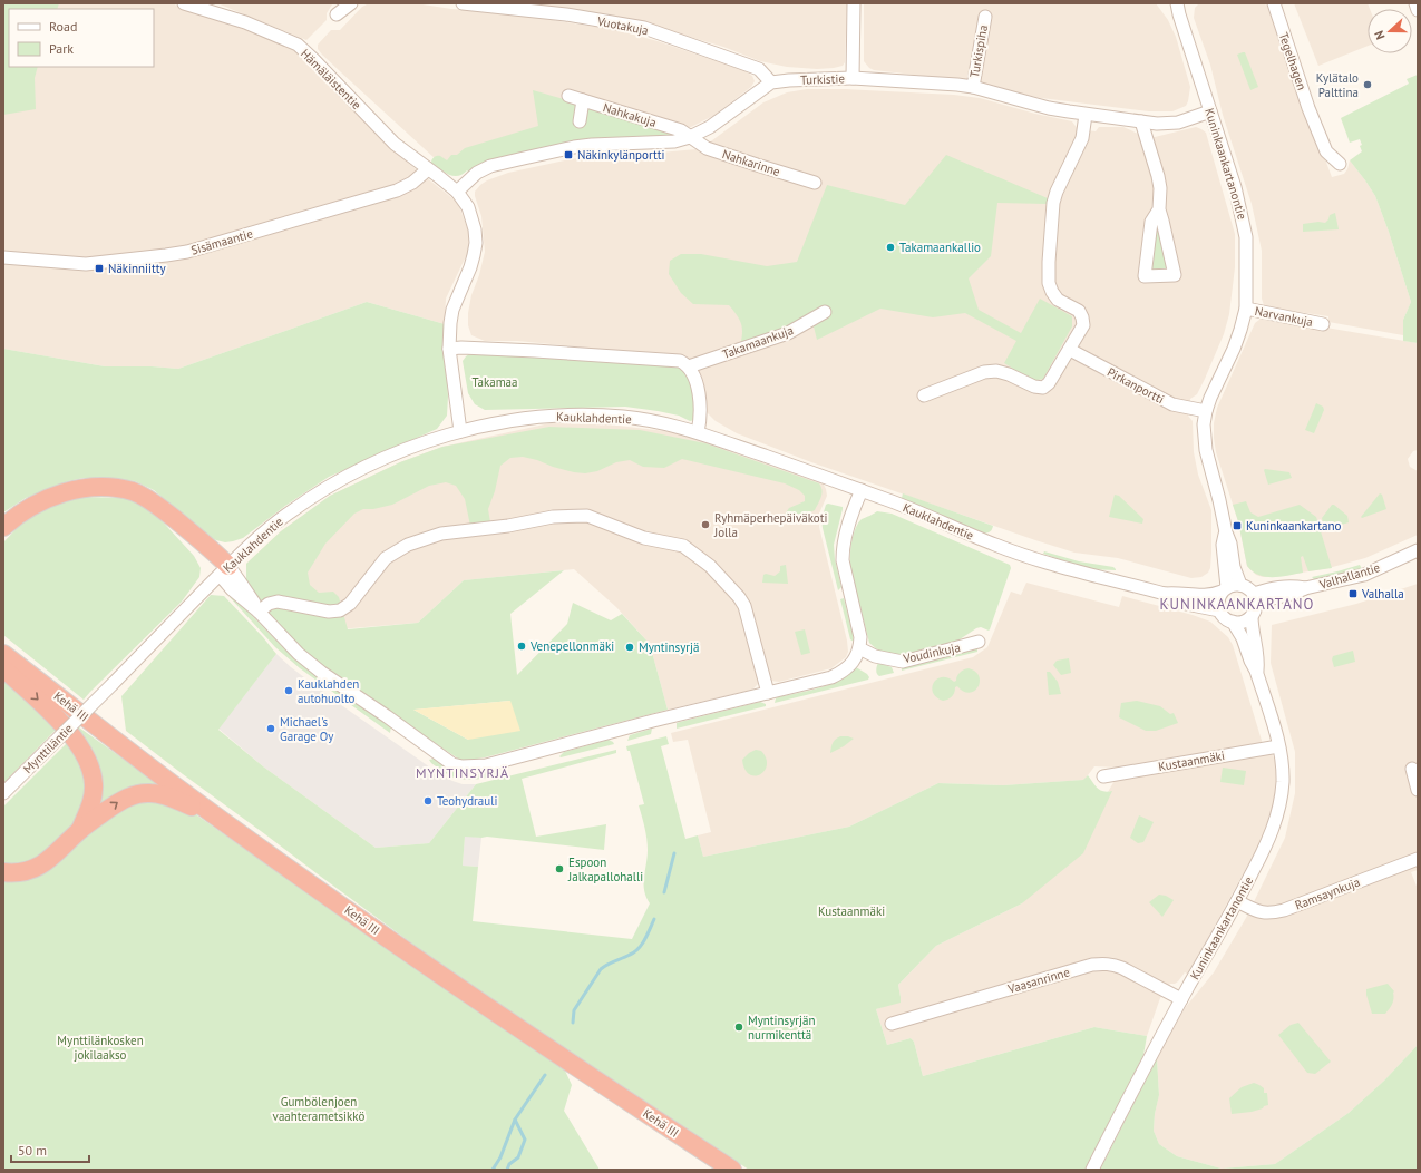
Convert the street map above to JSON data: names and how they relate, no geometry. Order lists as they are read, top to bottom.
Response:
{
  "streets": {
    "highway": ["Kehä III"],
    "street": [
      "Vuotakuja",
      "Turkispiha",
      "Tegelhagen",
      "Hämäläistentie",
      "Turkistie",
      "Nahkakuja",
      "Nahkarinne",
      "Kuninkaankartanontie",
      "Sisämaantie",
      "Narvankuja",
      "Takamaankuja",
      "Pirkanportti",
      "Kauklahdentie",
      "Valhallantie",
      "Voudinkuja",
      "Mynttiläntie",
      "Kustaanmäki",
      "Ramsaynkuja",
      "Vaasanrinne"
    ]
  },
  "crossings": [
    ["Vuotakuja", "Turkistie"],
    ["Turkispiha", "Turkistie"],
    ["Hämäläistentie", "Turkistie"],
    ["Hämäläistentie", "Sisämaantie"],
    ["Turkistie", "Nahkakuja"],
    ["Turkistie", "Nahkarinne"],
    ["Turkistie", "Kuninkaankartanontie"],
    ["Nahkakuja", "Nahkarinne"],
    ["Kuninkaankartanontie", "Narvankuja"],
    ["Kuninkaankartanontie", "Pirkanportti"],
    ["Kuninkaankartanontie", "Kauklahdentie"],
    ["Kuninkaankartanontie", "Valhallantie"],
    ["Kuninkaankartanontie", "Kustaanmäki"],
    ["Kuninkaankartanontie", "Ramsaynkuja"],
    ["Kuninkaankartanontie", "Vaasanrinne"],
    ["Kauklahdentie", "Valhallantie"],
    ["Kauklahdentie", "Mynttiläntie"]
  ],
  "districts": ["KUNINKAANKARTANO", "MYNTINSYRJÄ"],
  "parks": [
    "Takamaa",
    "Kustaanmäki",
    "Mynttilänkosken jokilaakso",
    "Gumbölenjoen vaahterametsikkö"
  ],
  "places": {
    "other": [
      "Kylätalo Palttina",
      "Takamaankallio",
      "Ryhmäperhepäiväkoti Jolla",
      "Venepellonmäki",
      "Myntinsyrjä",
      "Kauklahden autohuolto",
      "Michael's Garage Oy",
      "Teohydrauli",
      "Espoon Jalkapallohalli",
      "Myntinsyrjän nurmikenttä"
    ],
    "transit": [
      "Näkinkylänportti",
      "Näkinniitty",
      "Kuninkaankartano",
      "Valhalla"
    ]
  },
  "legend": ["Road", "Park"],
  "scale_bar": "50 m",
  "north": "left"
}
